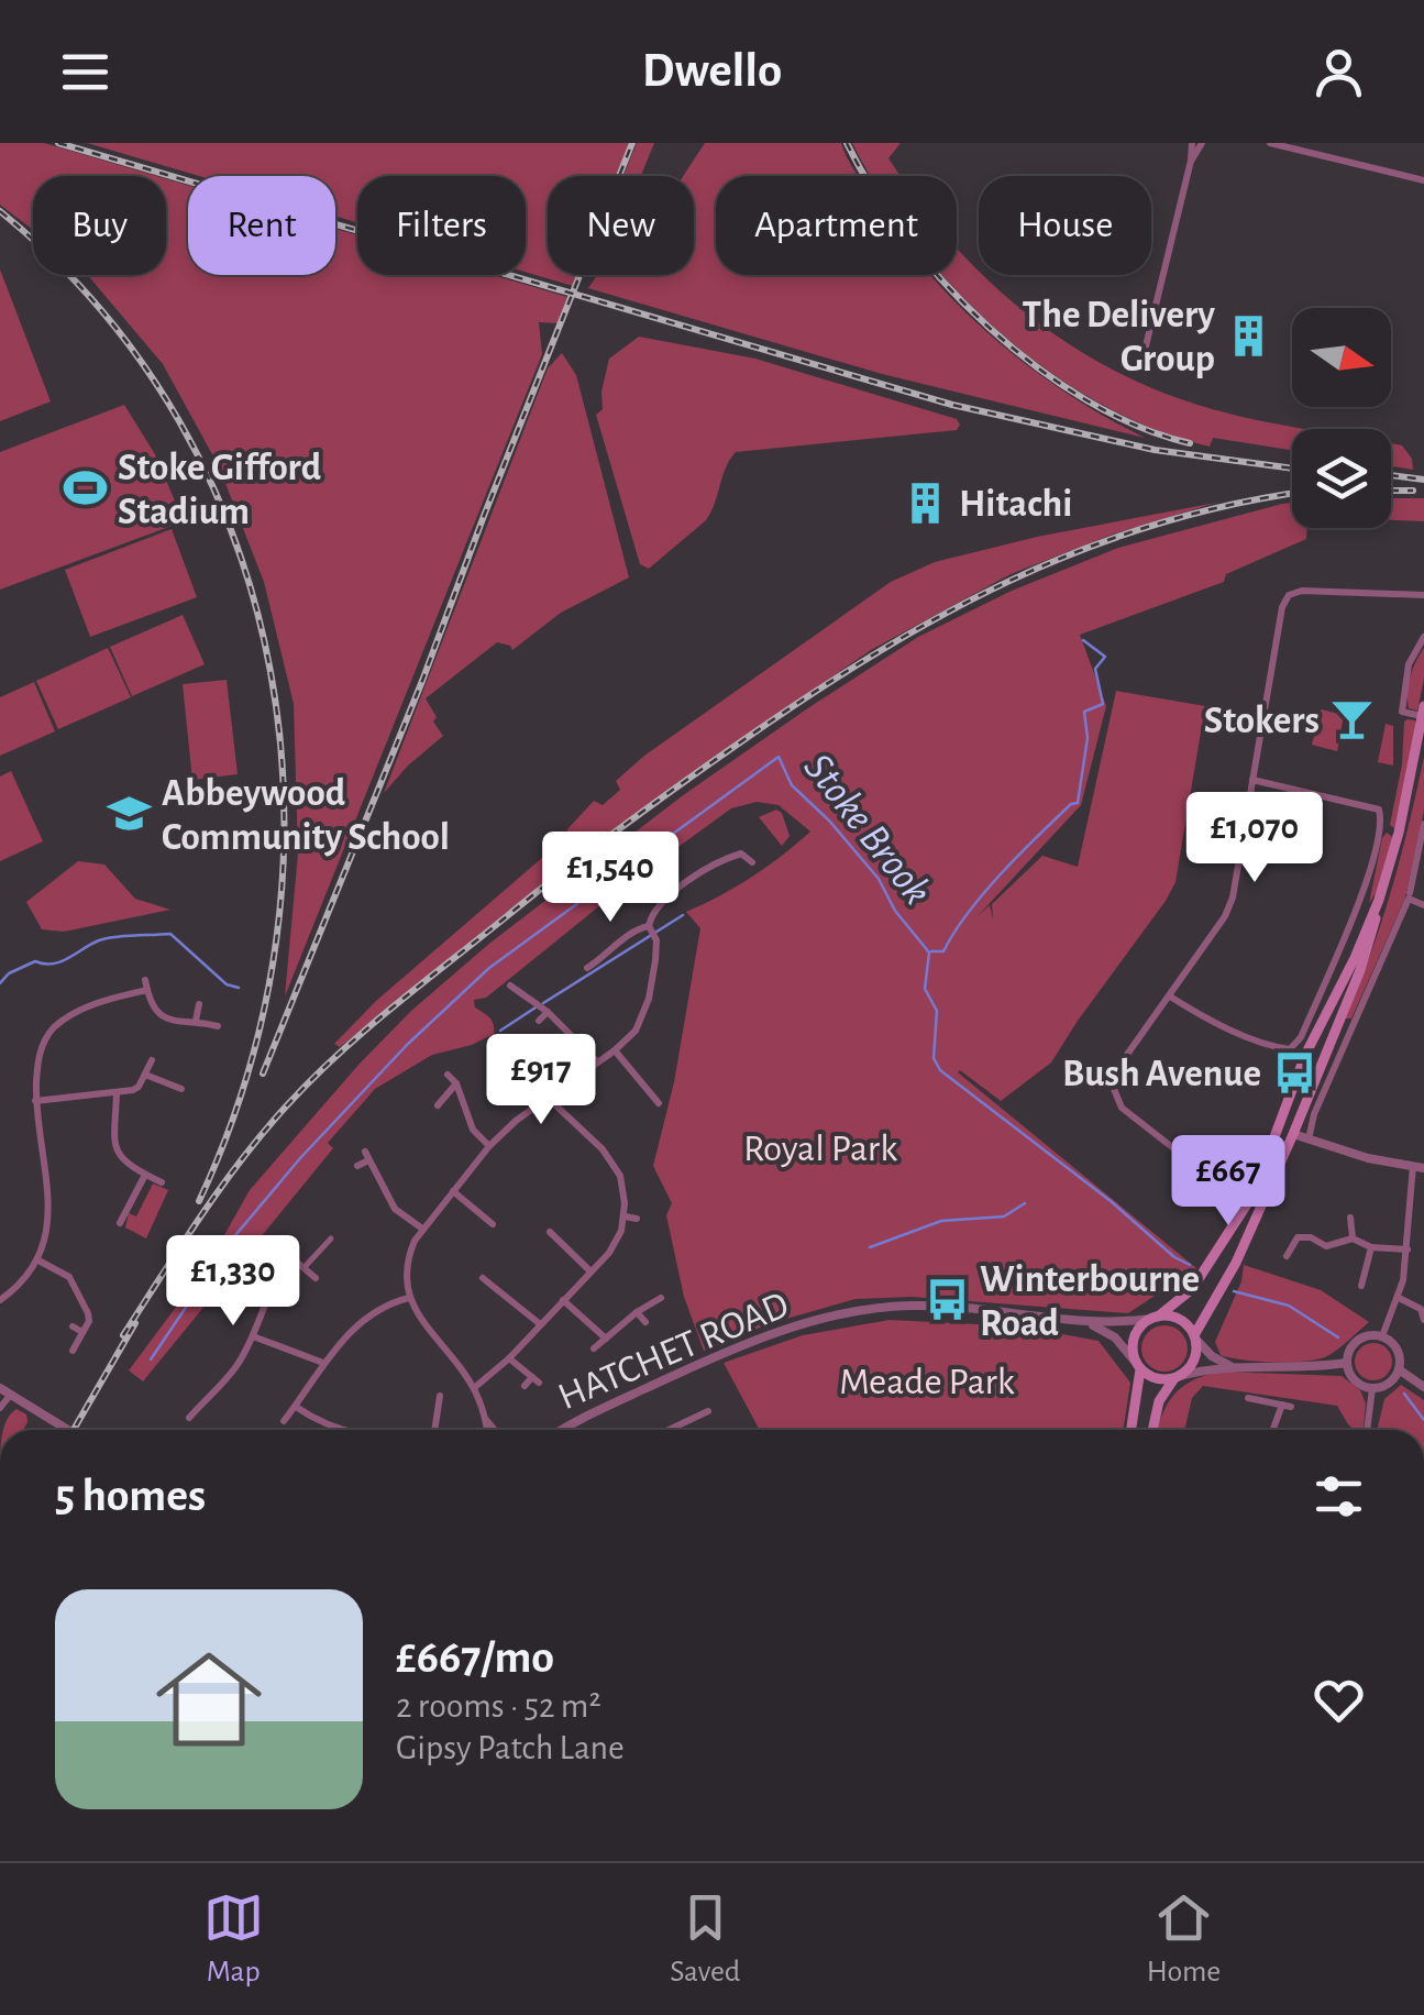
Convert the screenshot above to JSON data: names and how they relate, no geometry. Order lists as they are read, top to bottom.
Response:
{
  "streets": {
    "street": ["HATCHET ROAD"]
  },
  "water": ["Stoke Brook"],
  "parks": ["Royal Park", "Meade Park"],
  "places": {
    "building": ["The Delivery Group", "Hitachi"],
    "sports": ["Stoke Gifford Stadium"],
    "bar": ["Stokers"],
    "school or university": ["Abbeywood Community School"],
    "bus stop": ["Bush Avenue", "Winterbourne Road"]
  },
  "north": "right",
  "page": {
    "header": "Dwello",
    "chip": [
      "Buy",
      "Rent",
      "Filters",
      "New",
      "Apartment",
      "House"
    ],
    "price": [
      "£1,070",
      "£1,540",
      "£917",
      "£667",
      "£1,330"
    ],
    "heading": "5 homes",
    "list": [
      {
        "name": "£667/mo",
        "note": "2 rooms · 52 m² · Gipsy Patch Lane"
      }
    ],
    "tabs": ["Map", "Saved", "Home"]
  }
}
